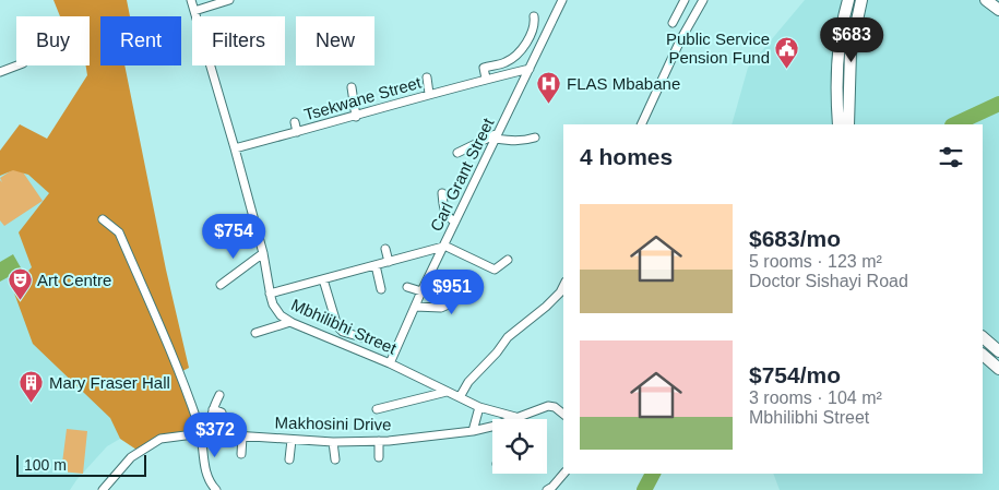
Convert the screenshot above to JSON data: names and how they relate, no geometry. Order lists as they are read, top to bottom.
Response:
{
  "streets": {
    "street": [
      "Tsekwane Street",
      "Carl Grant Street",
      "Mbhilibhi Street",
      "Makhosini Drive"
    ]
  },
  "crossings": [
    ["Tsekwane Street", "Carl Grant Street"],
    ["Tsekwane Street", "Mbhilibhi Street"],
    ["Carl Grant Street", "Mbhilibhi Street"],
    ["Mbhilibhi Street", "Makhosini Drive"]
  ],
  "places": {
    "public building": ["Public Service Pension Fund"],
    "hospital": ["FLAS Mbabane"],
    "theatre": ["Art Centre"],
    "building": ["Mary Fraser Hall"]
  },
  "scale_bar": "100 m",
  "page": {
    "chip": [
      "Buy",
      "Rent",
      "Filters",
      "New"
    ],
    "price": [
      "$683",
      "$754",
      "$951",
      "$372"
    ],
    "heading": "4 homes",
    "list": [
      {
        "name": "$683/mo",
        "note": "5 rooms · 123 m² · Doctor Sishayi Road"
      },
      {
        "name": "$754/mo",
        "note": "3 rooms · 104 m² · Mbhilibhi Street"
      }
    ],
    "scale": "100 m"
  }
}
